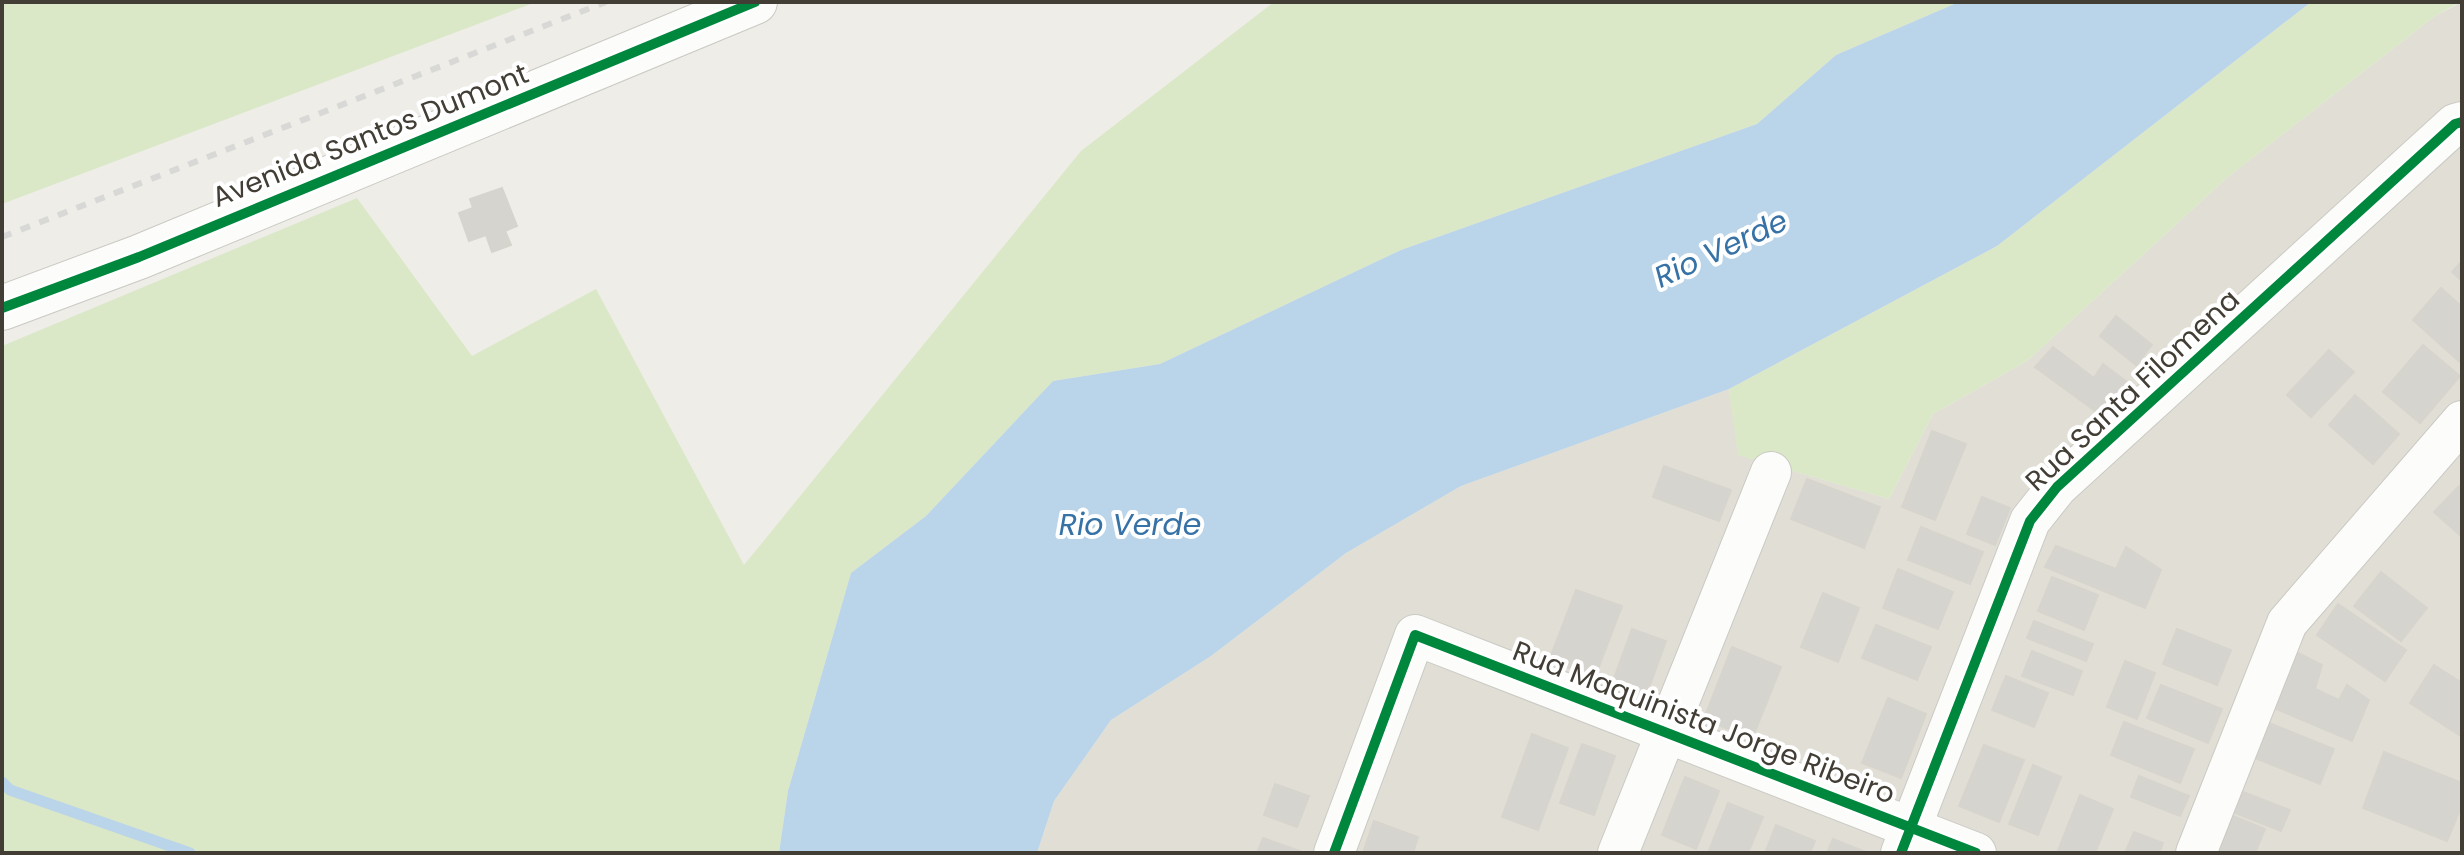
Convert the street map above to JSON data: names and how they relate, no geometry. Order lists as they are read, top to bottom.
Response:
{
  "streets": {
    "street": ["Avenida Santos Dumont", "Rua Santa Filomena", "Rua Maquinista Jorge Ribeiro"]
  },
  "crossings": [
    ["Rua Santa Filomena", "Rua Maquinista Jorge Ribeiro"]
  ],
  "water": ["Rio Verde"]
}
